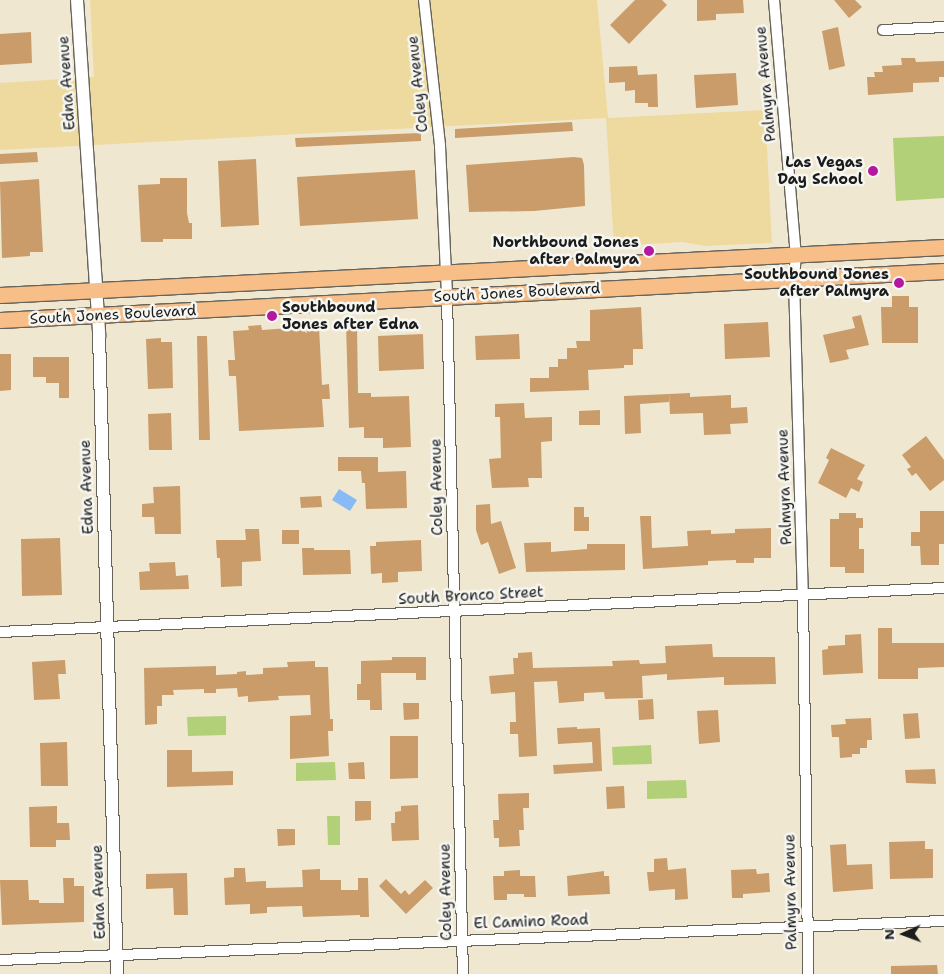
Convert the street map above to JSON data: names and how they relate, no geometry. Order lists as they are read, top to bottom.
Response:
{
  "streets": {
    "main road": ["South Jones Boulevard"],
    "street": [
      "Edna Avenue",
      "Coley Avenue",
      "Palmyra Avenue",
      "South Bronco Street",
      "El Camino Road"
    ]
  },
  "crossings": [
    ["Edna Avenue", "South Jones Boulevard"],
    ["Edna Avenue", "South Bronco Street"],
    ["Edna Avenue", "El Camino Road"],
    ["Coley Avenue", "South Jones Boulevard"],
    ["Coley Avenue", "South Bronco Street"],
    ["Coley Avenue", "El Camino Road"],
    ["Palmyra Avenue", "South Jones Boulevard"],
    ["Palmyra Avenue", "South Bronco Street"],
    ["Palmyra Avenue", "El Camino Road"]
  ],
  "places": [
    "Las Vegas Day School",
    "Northbound Jones after Palmyra",
    "Southbound Jones after Palmyra",
    "Southbound Jones after Edna"
  ],
  "north": "left"
}
